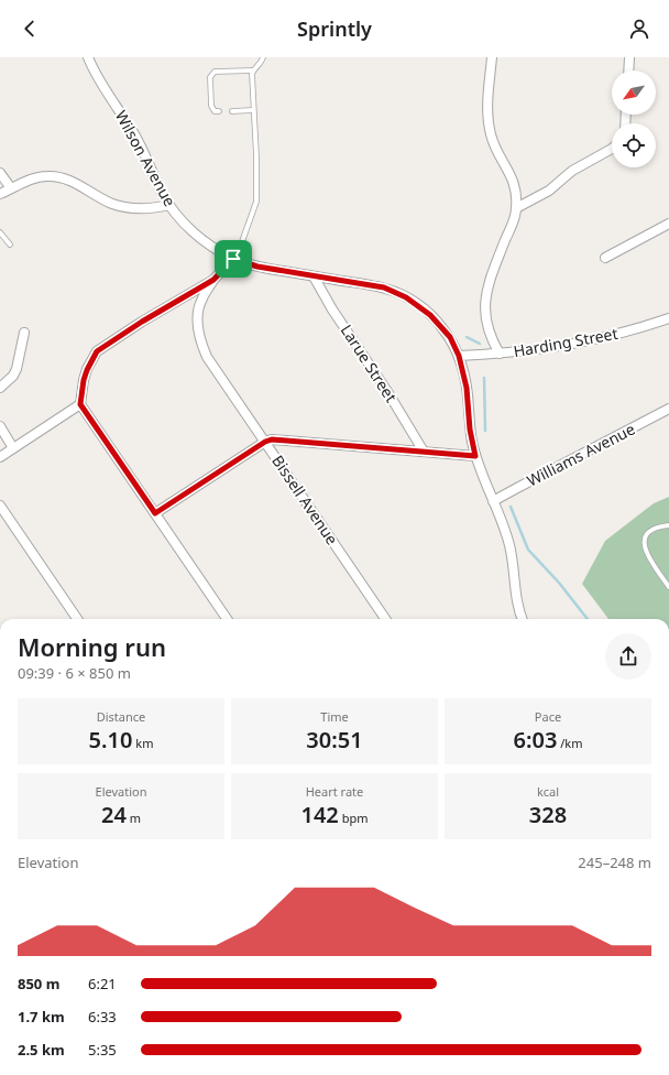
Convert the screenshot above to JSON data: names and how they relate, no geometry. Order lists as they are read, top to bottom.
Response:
{
  "streets": {
    "street": [
      "Wilson Avenue",
      "Harding Street",
      "Larue Street",
      "Williams Avenue",
      "Bissell Avenue"
    ]
  },
  "crossings": [
    ["Wilson Avenue", "Harding Street"],
    ["Wilson Avenue", "Larue Street"],
    ["Wilson Avenue", "Williams Avenue"]
  ],
  "north": "bottom left",
  "page": {
    "header": "Sprintly",
    "heading": ["Morning run", "09:39 · 6 × 850 m"],
    "stats": [
      ["Distance", "5.10 km"],
      ["Time", "30:51"],
      ["Pace", "6:03 /km"],
      ["Elevation", "24 m"],
      ["Heart rate", "142 bpm"],
      ["kcal", "328"]
    ],
    "chart": ["Elevation", "245–248 m"],
    "list": [
      {
        "name": "850 m",
        "note": "6:21"
      },
      {
        "name": "1.7 km",
        "note": "6:33"
      },
      {
        "name": "2.5 km",
        "note": "5:35"
      }
    ]
  }
}
